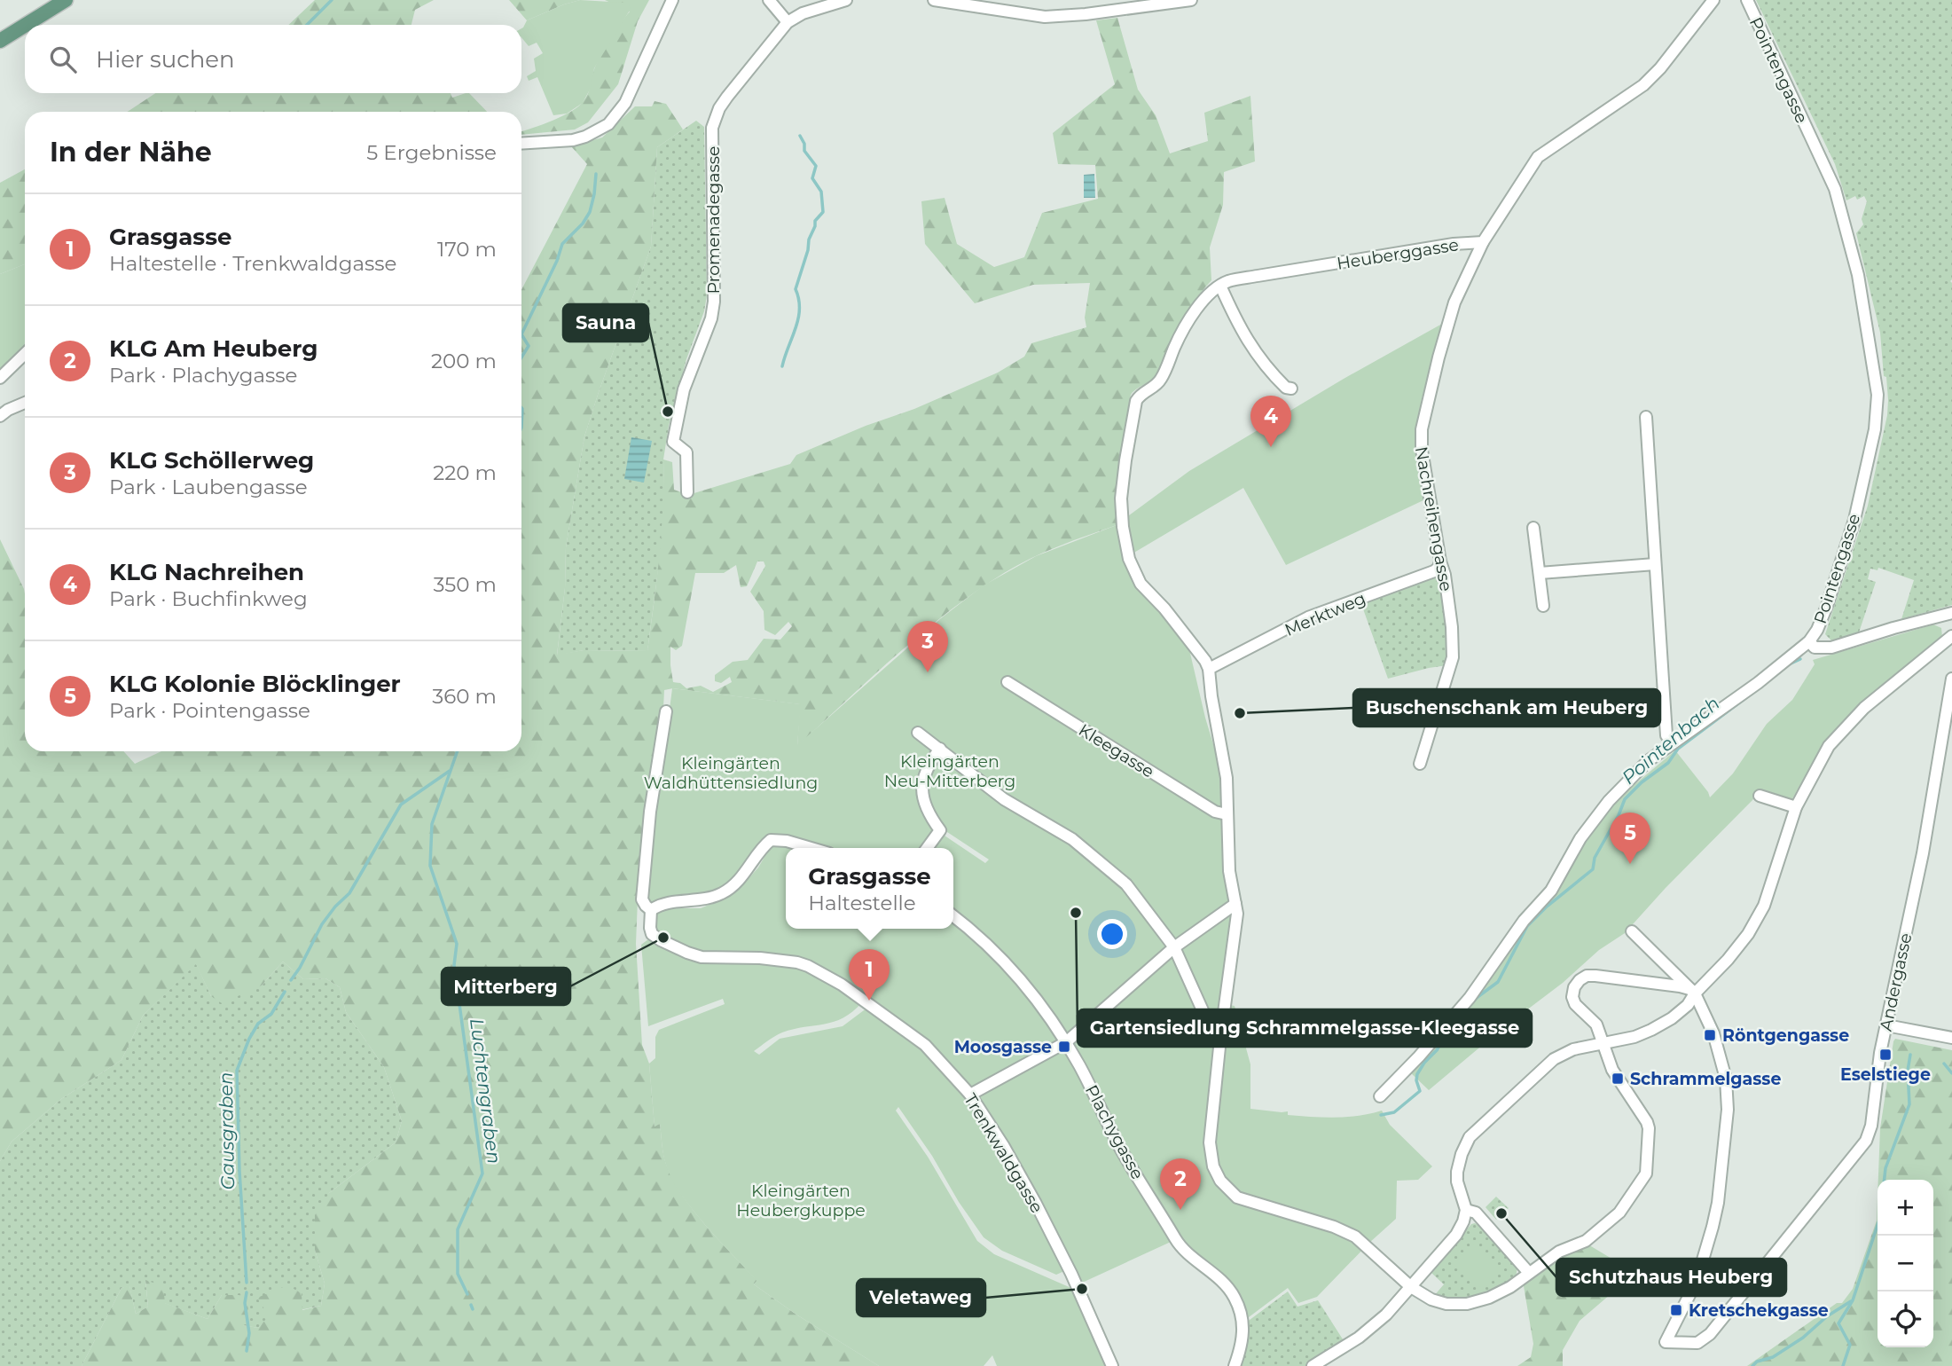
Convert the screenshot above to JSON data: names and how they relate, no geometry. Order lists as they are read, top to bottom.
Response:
{
  "streets": {
    "street": [
      "Pointengasse",
      "Promenadegasse",
      "Heuberggasse",
      "Nachreihengasse",
      "Merktweg",
      "Kleegasse",
      "Andergasse",
      "Plachygasse",
      "Trenkwaldgasse"
    ]
  },
  "crossings": [
    ["Heuberggasse", "Nachreihengasse"],
    ["Heuberggasse", "Merktweg"],
    ["Nachreihengasse", "Merktweg"]
  ],
  "water": ["Pointenbach", "Luchtengraben", "Gausgraben"],
  "parks": ["Kleingärten Neu-Mitterberg", "Kleingärten Waldhüttensiedlung", "Kleingärten Heubergkuppe"],
  "places": {
    "other": [
      "Sauna",
      "Buschenschank am Heuberg",
      "Gartensiedlung Schrammelgasse-Kleegasse",
      "Mitterberg",
      "Schutzhaus Heuberg",
      "Veletaweg"
    ],
    "transit": [
      "Röntgengasse",
      "Moosgasse",
      "Eselstiege",
      "Schrammelgasse",
      "Kretschekgasse"
    ]
  },
  "page": {
    "search": "Hier suchen",
    "heading": ["In der Nähe", "5 Ergebnisse"],
    "list": [
      {
        "mark": "1",
        "name": "Grasgasse",
        "note": "Haltestelle · Trenkwaldgasse",
        "value": "170 m"
      },
      {
        "mark": "2",
        "name": "KLG Am Heuberg",
        "note": "Park · Plachygasse",
        "value": "200 m"
      },
      {
        "mark": "3",
        "name": "KLG Schöllerweg",
        "note": "Park · Laubengasse",
        "value": "220 m"
      },
      {
        "mark": "4",
        "name": "KLG Nachreihen",
        "note": "Park · Buchfinkweg",
        "value": "350 m"
      },
      {
        "mark": "5",
        "name": "KLG Kolonie Blöcklinger",
        "note": "Park · Pointengasse",
        "value": "360 m"
      }
    ],
    "pins": [
      "4",
      "3",
      "5",
      "1",
      "2"
    ],
    "popup": ["Grasgasse", "Haltestelle"],
    "map_buttons": ["+", "−"]
  }
}
